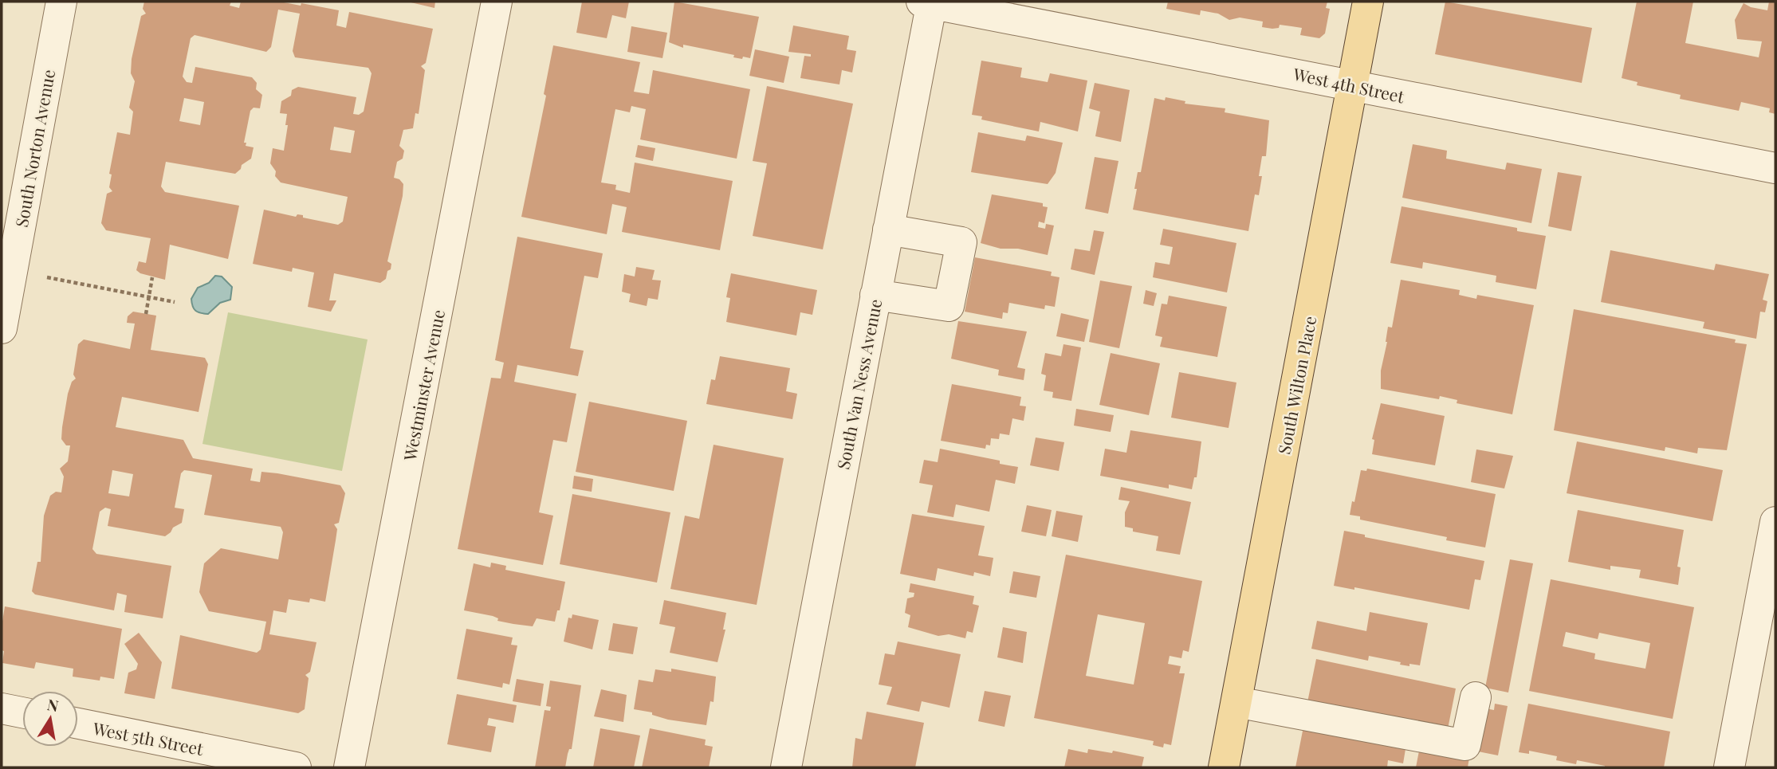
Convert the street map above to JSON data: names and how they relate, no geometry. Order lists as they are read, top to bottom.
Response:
{
  "streets": {
    "main road": ["South Wilton Place"],
    "street": [
      "West 4th Street",
      "South Norton Avenue",
      "South Van Ness Avenue",
      "Westminster Avenue",
      "West 5th Street"
    ]
  },
  "crossings": [
    ["West 4th Street", "South Van Ness Avenue"],
    ["West 4th Street", "South Wilton Place"]
  ],
  "north": "top"
}
